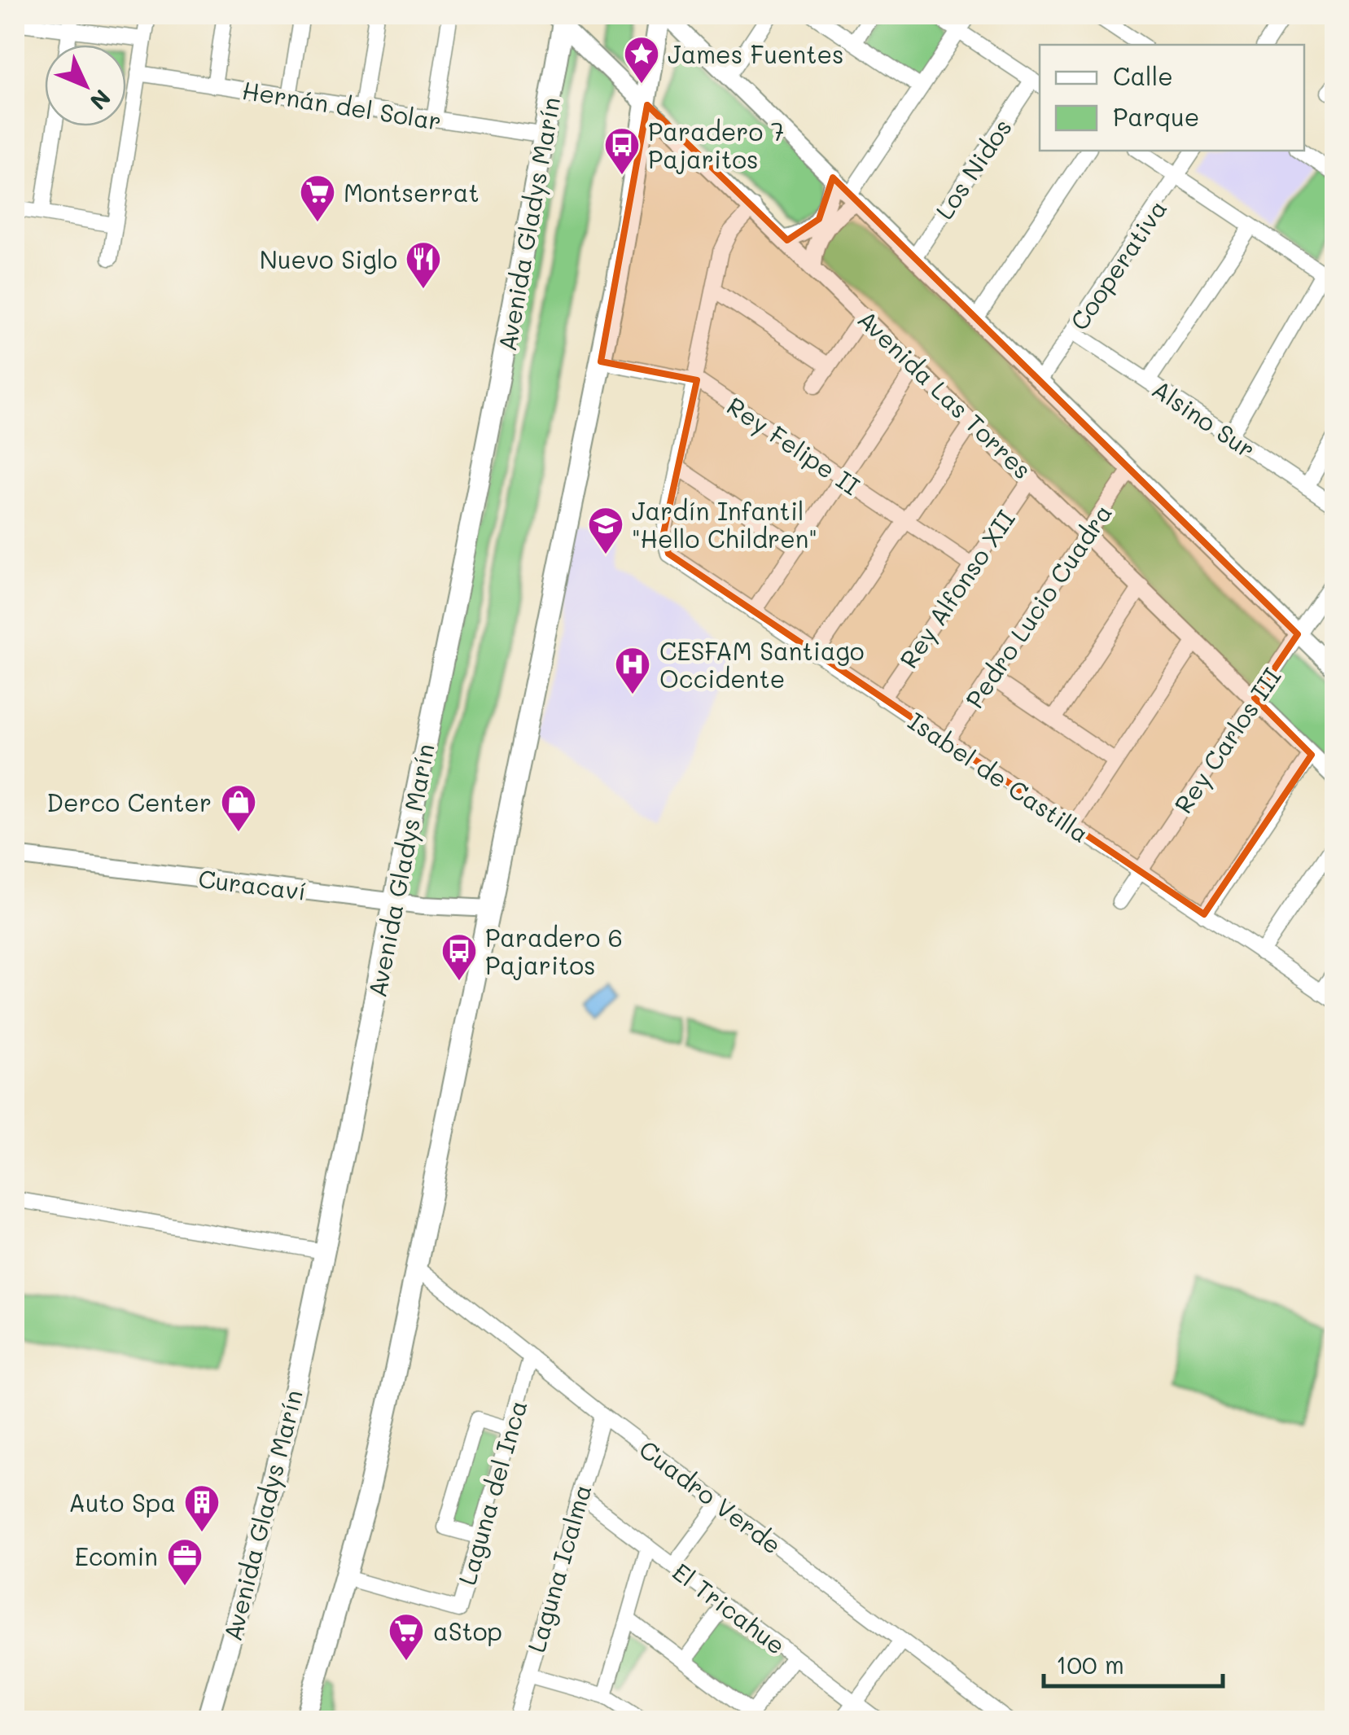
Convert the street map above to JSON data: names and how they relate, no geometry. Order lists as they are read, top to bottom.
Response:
{
  "streets": {
    "main road": ["Avenida Gladys Marín"],
    "street": [
      "Hernán del Solar",
      "Los Nidos",
      "Cooperativa",
      "Avenida Las Torres",
      "Alsino Sur",
      "Rey Felipe II",
      "Rey Alfonso XII",
      "Pedro Lucio Cuadra",
      "Rey Carlos III",
      "Isabel de Castilla",
      "Curacaví",
      "Laguna del Inca",
      "Cuadro Verde",
      "Laguna Icalma",
      "El Tricahue"
    ]
  },
  "crossings": [
    ["Hernán del Solar", "Avenida Gladys Marín"],
    ["Avenida Gladys Marín", "Avenida Las Torres"],
    ["Avenida Gladys Marín", "Curacaví"],
    ["Cooperativa", "Alsino Sur"],
    ["Avenida Las Torres", "Rey Alfonso XII"],
    ["Avenida Las Torres", "Pedro Lucio Cuadra"],
    ["Avenida Las Torres", "Rey Carlos III"],
    ["Rey Felipe II", "Rey Alfonso XII"],
    ["Rey Alfonso XII", "Isabel de Castilla"],
    ["Pedro Lucio Cuadra", "Isabel de Castilla"],
    ["Rey Carlos III", "Isabel de Castilla"],
    ["Laguna del Inca", "Cuadro Verde"],
    ["Cuadro Verde", "Laguna Icalma"],
    ["Laguna Icalma", "El Tricahue"]
  ],
  "places": {
    "place": ["James Fuentes"],
    "bus stop": ["Paradero 7 Pajaritos", "Paradero 6 Pajaritos"],
    "supermarket": ["Montserrat", "aStop"],
    "restaurant": ["Nuevo Siglo"],
    "school or university": ["Jardín Infantil \"Hello Children\""],
    "hospital": ["CESFAM Santiago Occidente"],
    "shop": ["Derco Center"],
    "building": ["Auto Spa"],
    "office": ["Ecomin"]
  },
  "legend": ["Calle", "Parque"],
  "scale_bar": "100 m",
  "north": "bottom right"
}
